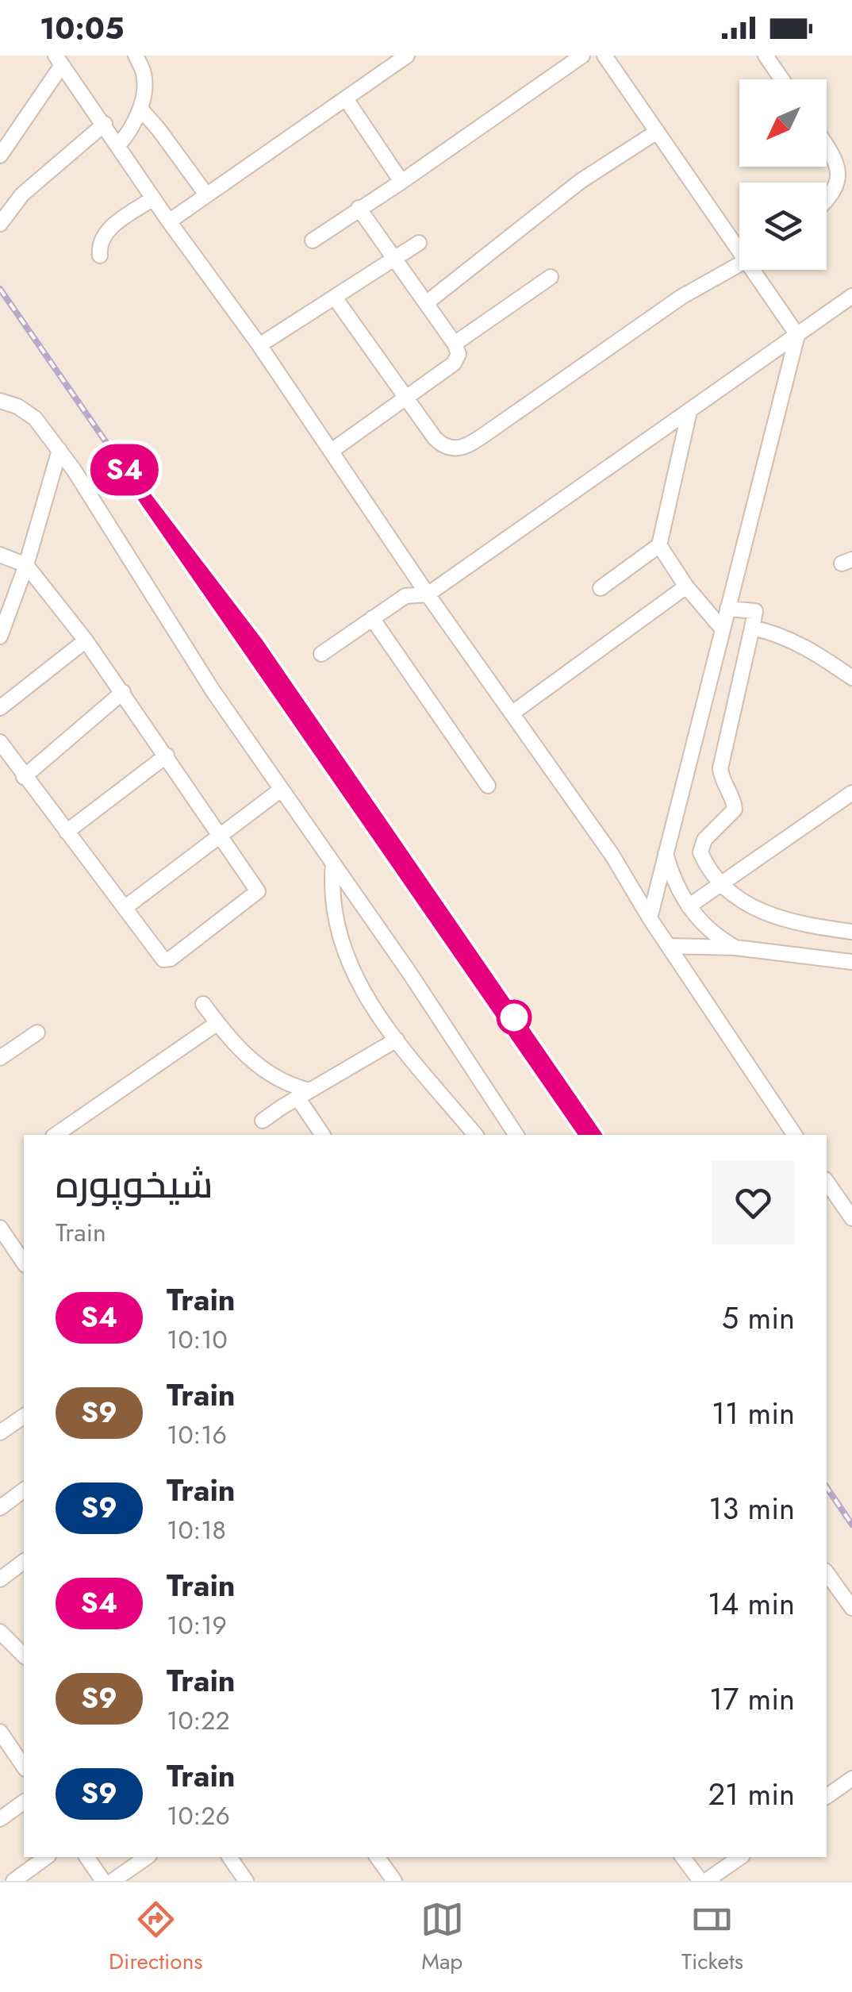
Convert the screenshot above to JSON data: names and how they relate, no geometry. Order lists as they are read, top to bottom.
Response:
{
  "north": "bottom left",
  "page": {
    "status": "10:05",
    "on_map": "S4",
    "heading": ["شیخوپورہ", "Train"],
    "list": [
      {
        "mark": "S4",
        "name": "Train",
        "note": "10:10",
        "value": "5 min"
      },
      {
        "mark": "S9",
        "name": "Train",
        "note": "10:16",
        "value": "11 min"
      },
      {
        "mark": "S9",
        "name": "Train",
        "note": "10:18",
        "value": "13 min"
      },
      {
        "mark": "S4",
        "name": "Train",
        "note": "10:19",
        "value": "14 min"
      },
      {
        "mark": "S9",
        "name": "Train",
        "note": "10:22",
        "value": "17 min"
      },
      {
        "mark": "S9",
        "name": "Train",
        "note": "10:26",
        "value": "21 min"
      }
    ],
    "tabs": ["Directions", "Map", "Tickets"]
  }
}
